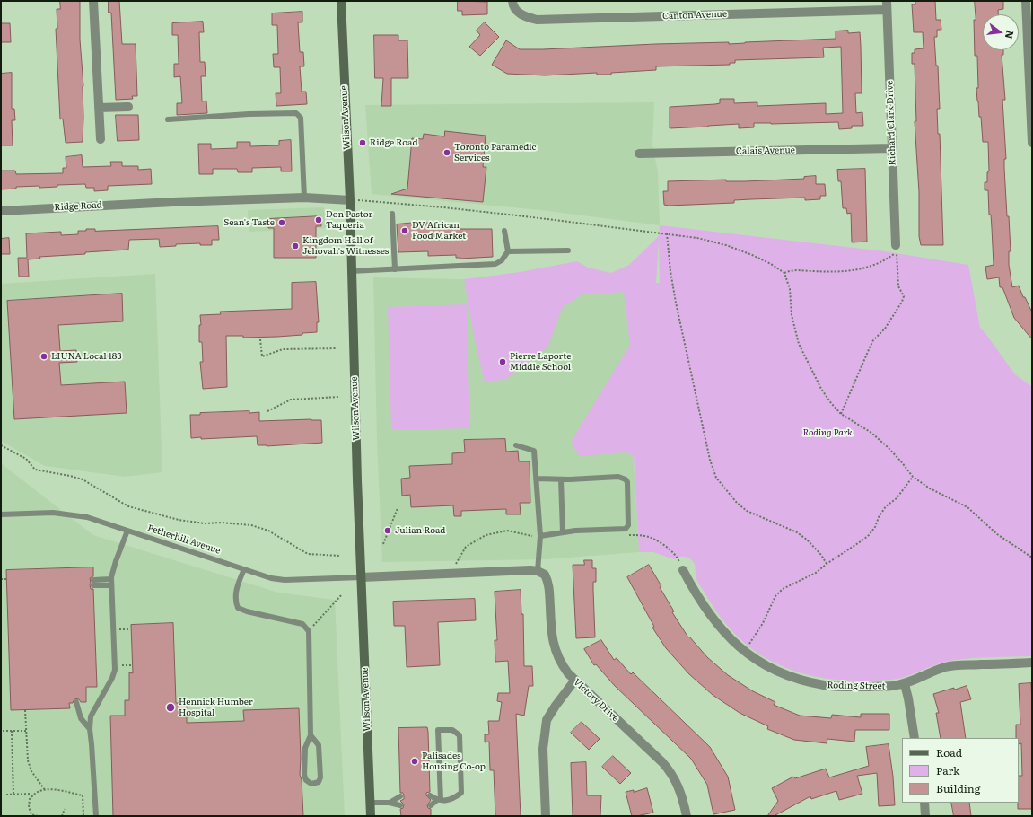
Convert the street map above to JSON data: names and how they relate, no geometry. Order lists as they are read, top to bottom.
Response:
{
  "streets": {
    "main road": ["Wilson Avenue"],
    "street": [
      "Canton Avenue",
      "Richard Clark Drive",
      "Calais Avenue",
      "Ridge Road",
      "Roding Street",
      "Victory Drive"
    ],
    "lane": ["Petherhill Avenue"]
  },
  "crossings": [
    ["Canton Avenue", "Richard Clark Drive"],
    ["Wilson Avenue", "Ridge Road"],
    ["Wilson Avenue", "Petherhill Avenue"],
    ["Richard Clark Drive", "Calais Avenue"]
  ],
  "parks": ["Roding Park"],
  "places": [
    "Ridge Road",
    "Toronto Paramedic Services",
    "Don Pastor Taqueria",
    "Sean's Taste",
    "DV African Food Market",
    "Kingdom Hall of Jehovah's Witnesses",
    "LIUNA Local 183",
    "Pierre Laporte Middle School",
    "Julian Road",
    "Hennick Humber Hospital",
    "Palisades Housing Co-op"
  ],
  "legend": ["Road", "Park", "Building"],
  "north": "right"
}
